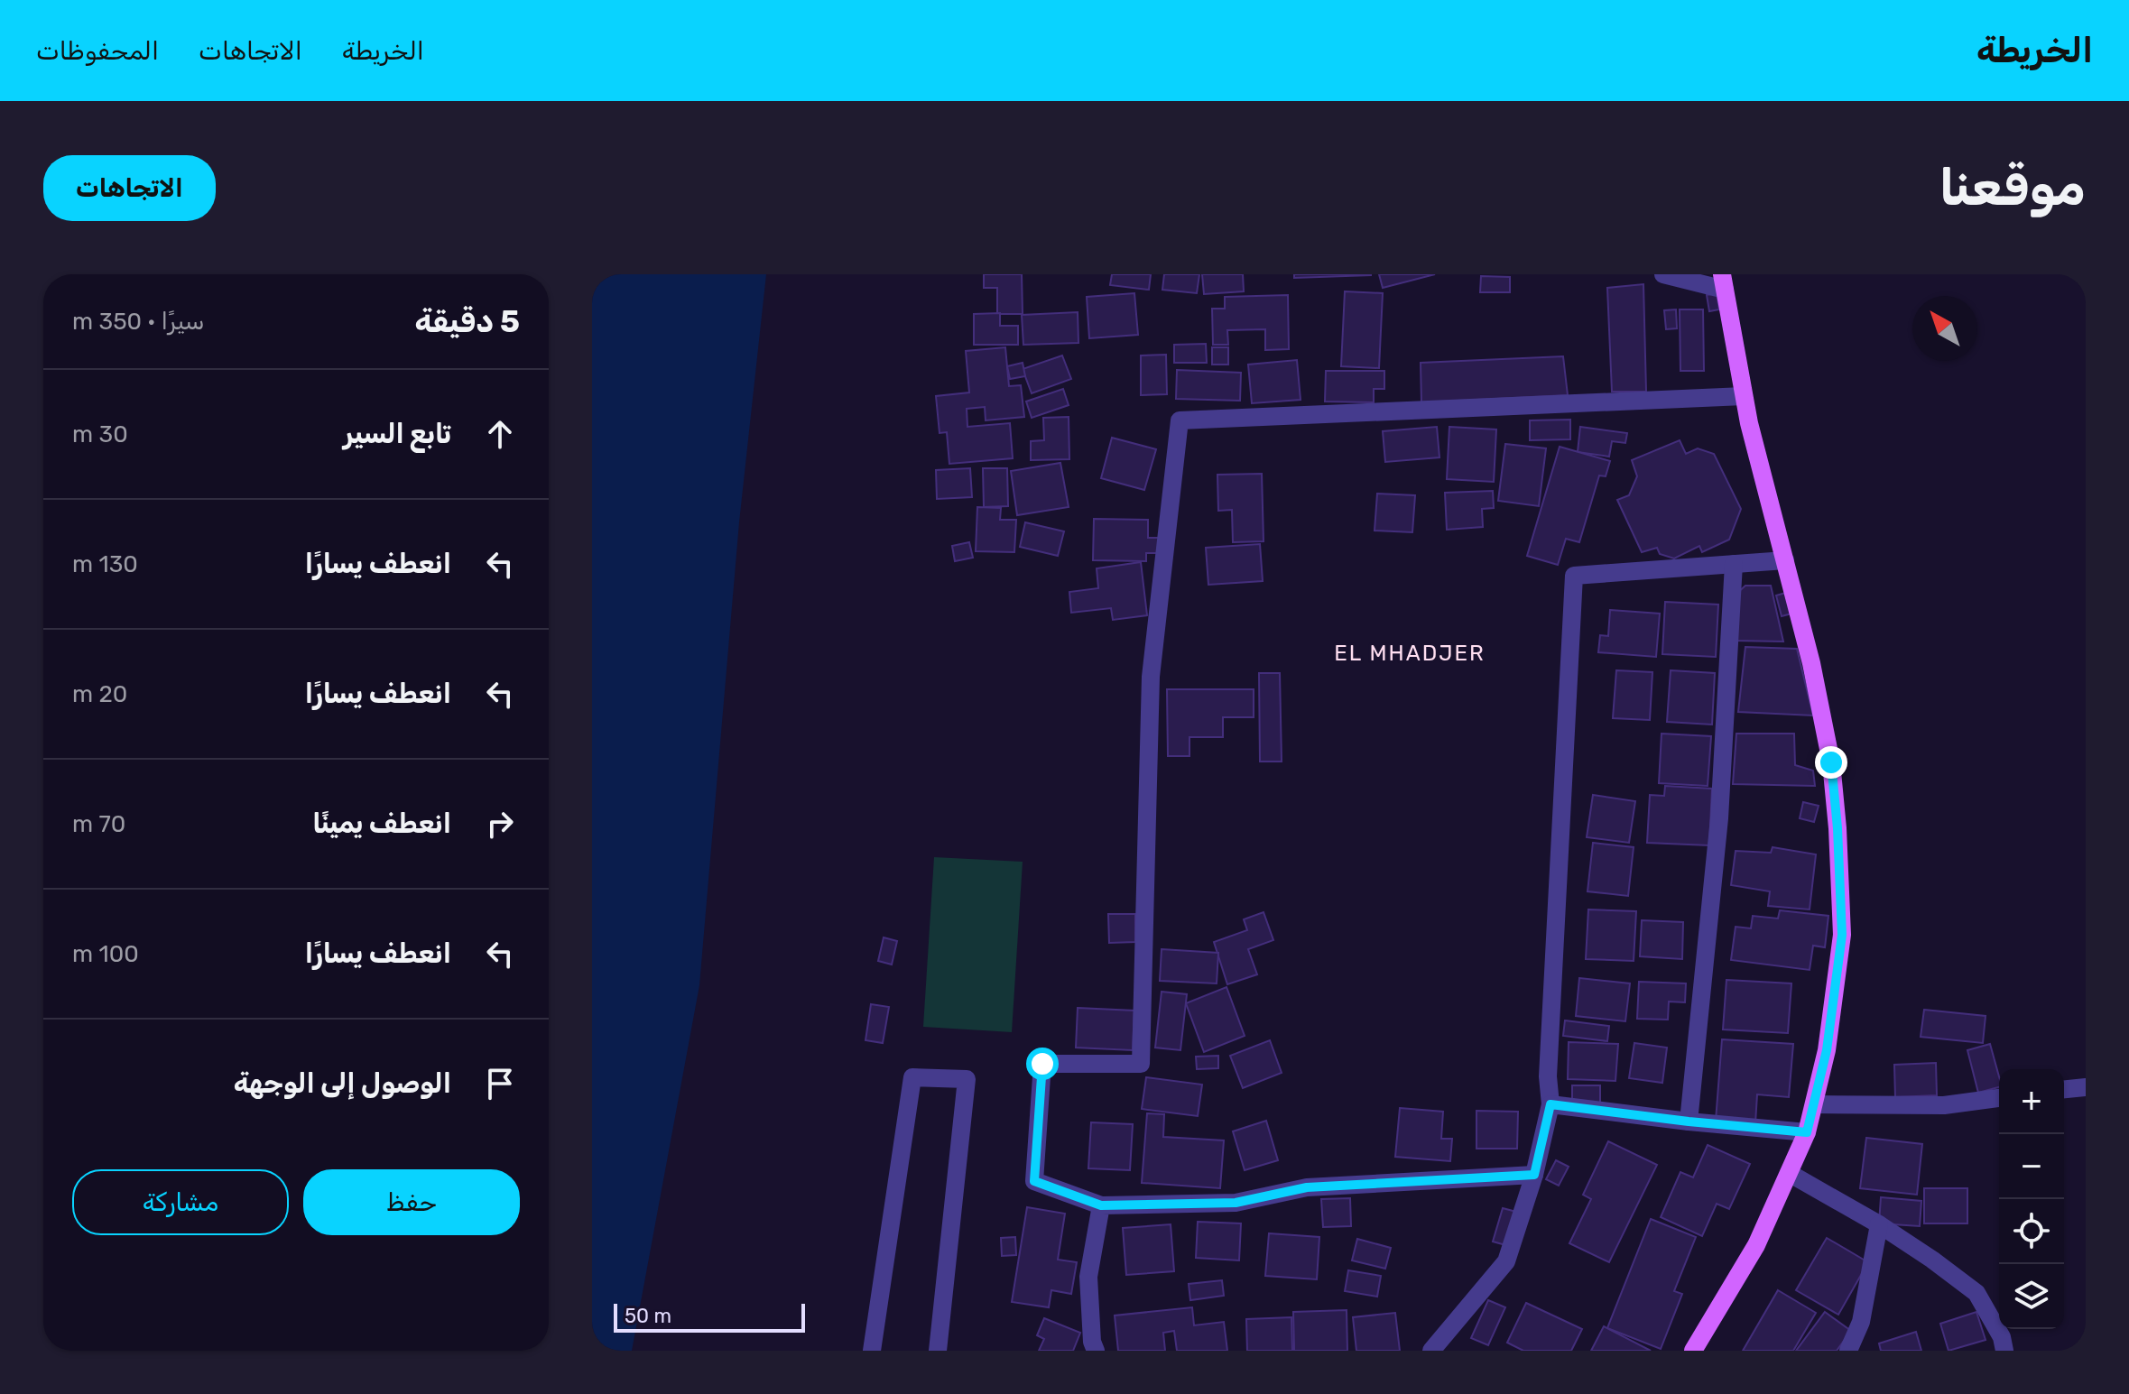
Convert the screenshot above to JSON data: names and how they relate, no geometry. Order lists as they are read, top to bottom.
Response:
{
  "districts": ["EL MHADJER"],
  "scale_bar": "50 m",
  "north": "top left",
  "page": {
    "header": "الخريطة",
    "nav": ["الخريطة", "الاتجاهات", "المحفوظات"],
    "buttons": [
      "الاتجاهات",
      ["حفظ", "مشاركة"]
    ],
    "title": "موقعنا",
    "heading": ["5 دقيقة", "سيرًا · 350 m"],
    "list": [
      ["تابع السير", "30 m"],
      ["انعطف يسارًا", "130 m"],
      ["انعطف يسارًا", "20 m"],
      ["انعطف يمينًا", "70 m"],
      ["انعطف يسارًا", "100 m"],
      "الوصول إلى الوجهة"
    ],
    "map_buttons": ["+", "−"],
    "scale": "50 m"
  }
}
